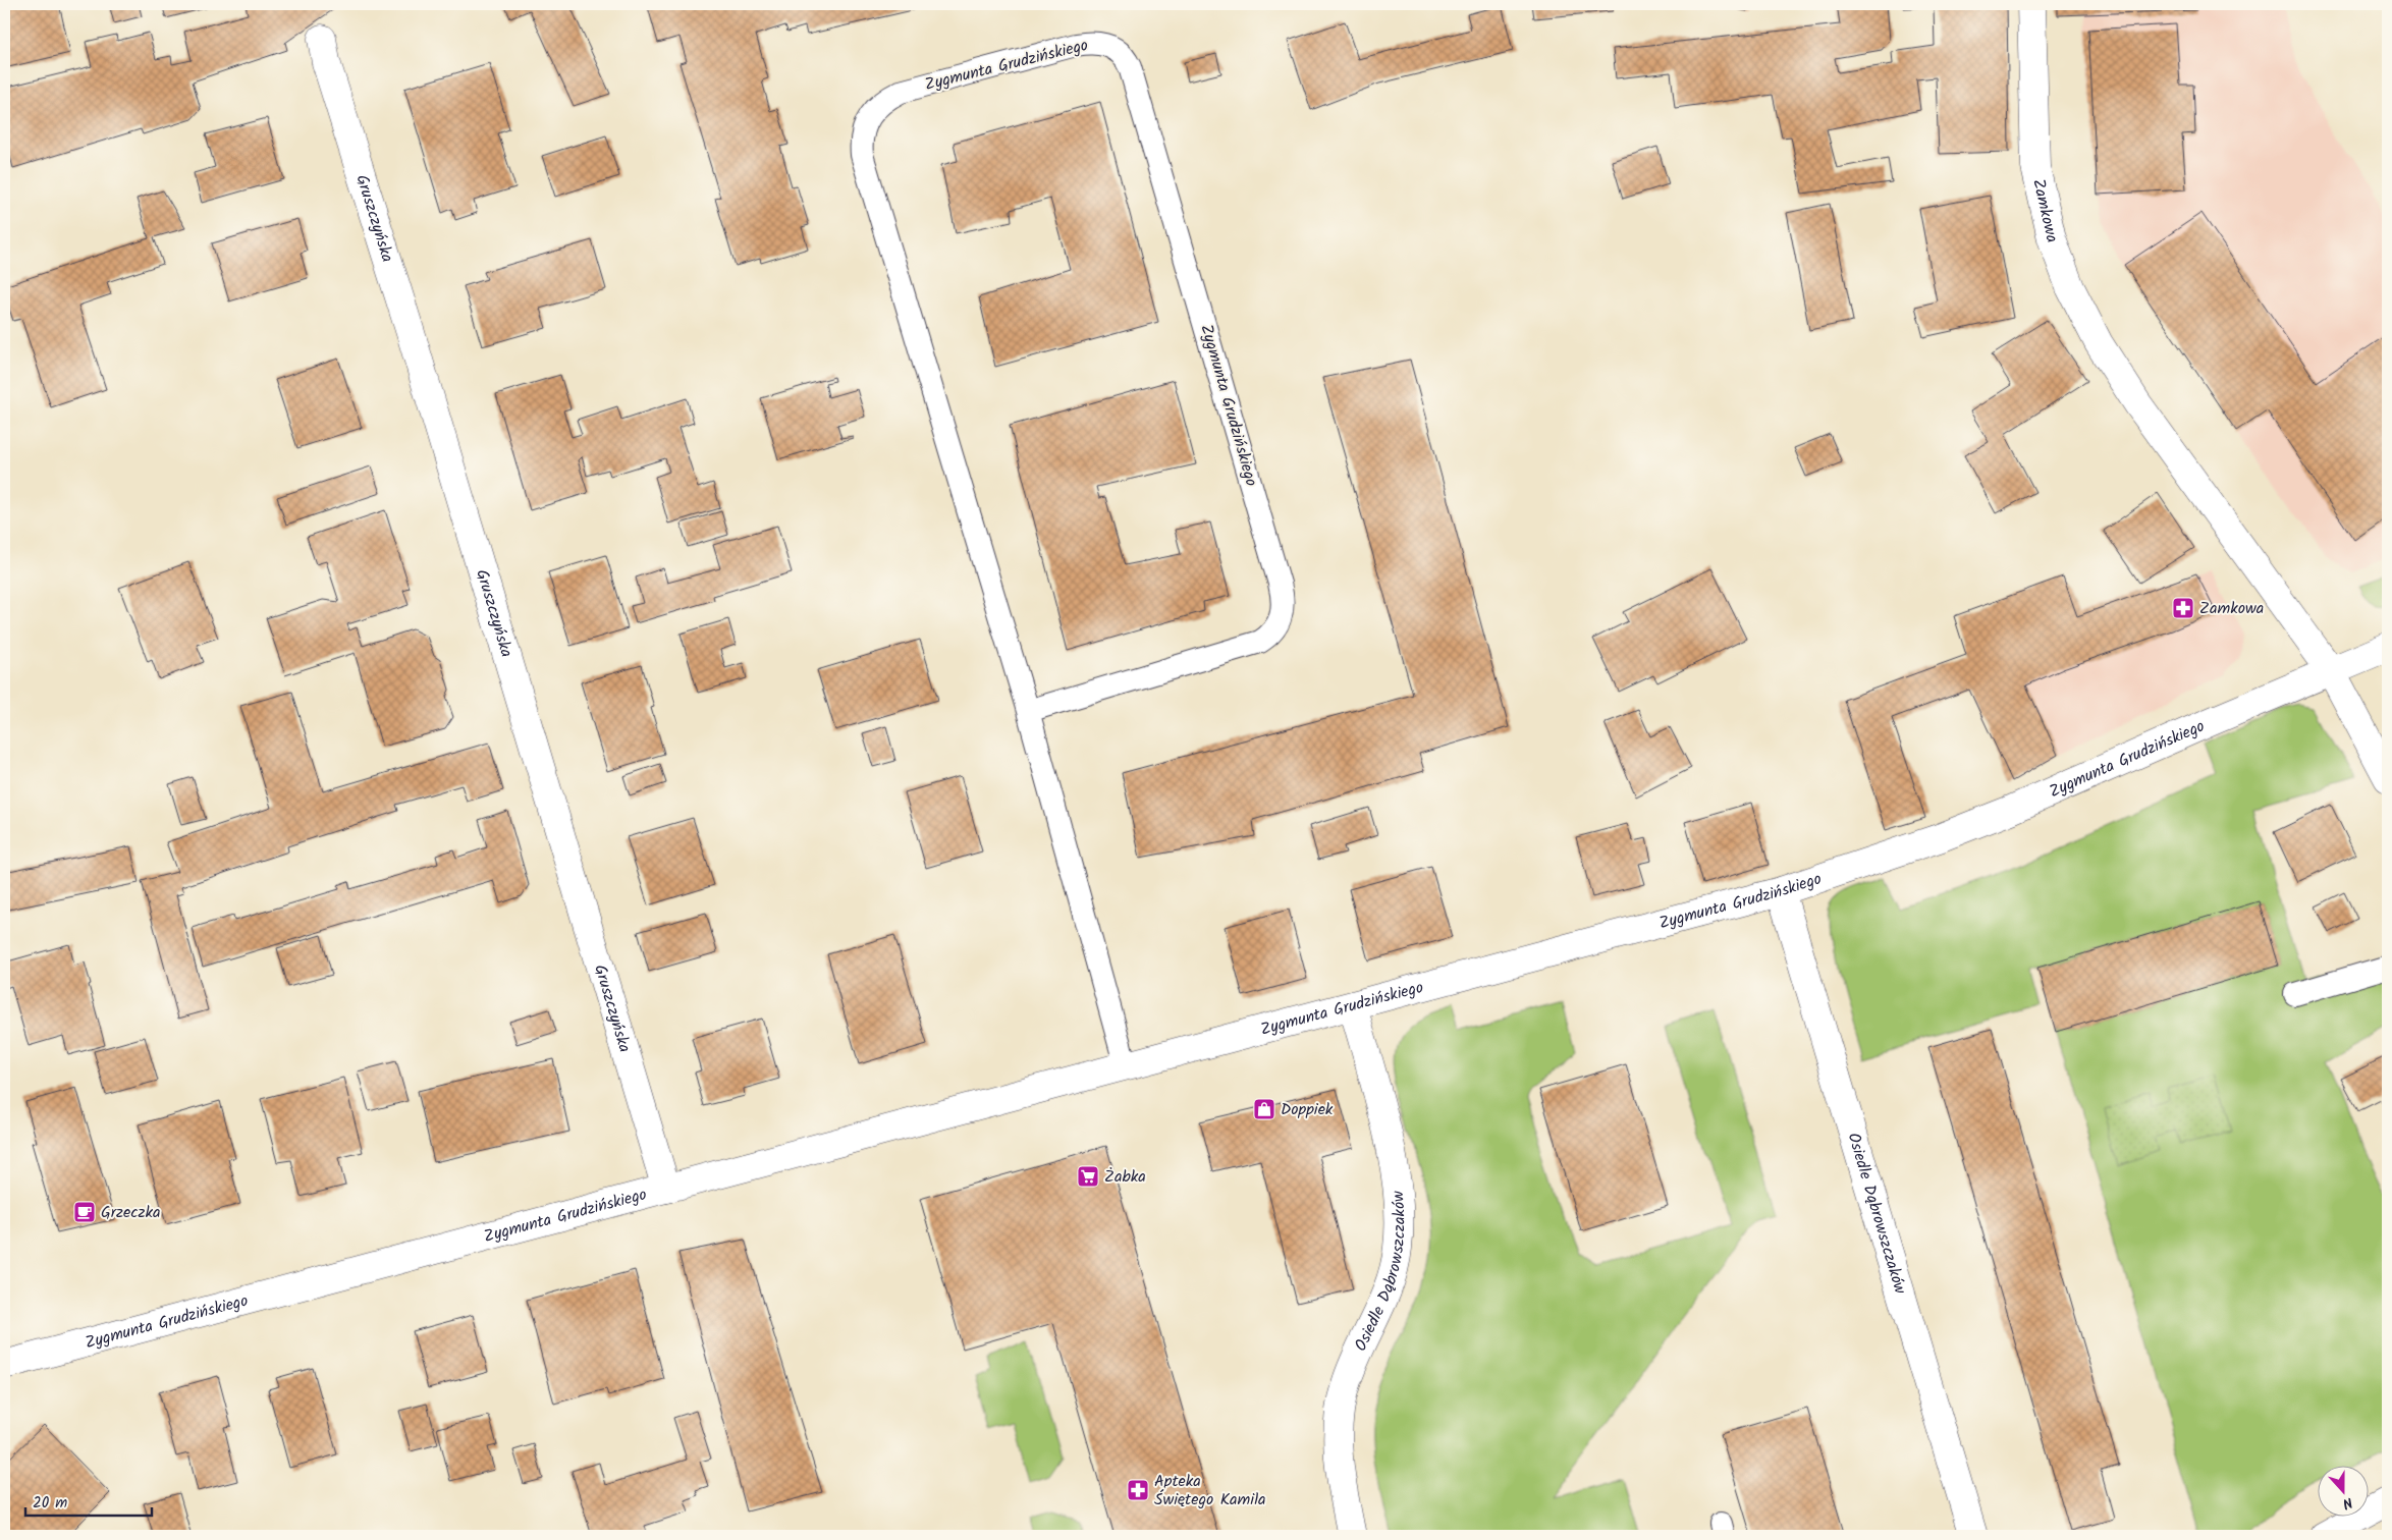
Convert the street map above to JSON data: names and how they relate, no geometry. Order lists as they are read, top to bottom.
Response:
{
  "streets": {
    "street": [
      "Zygmunta Grudzińskiego",
      "Zamkowa",
      "Gruszczyńska",
      "Osiedle Dąbrowszczaków"
    ]
  },
  "crossings": [
    ["Zygmunta Grudzińskiego", "Zamkowa"],
    ["Zygmunta Grudzińskiego", "Gruszczyńska"],
    ["Zygmunta Grudzińskiego", "Osiedle Dąbrowszczaków"]
  ],
  "places": {
    "pharmacy": ["Zamkowa", "Apteka Świętego Kamila"],
    "shop": ["Doppiek"],
    "supermarket": ["Żabka"],
    "cafe": ["Grzeczka"]
  },
  "scale_bar": "20 m",
  "north": "bottom"
}
